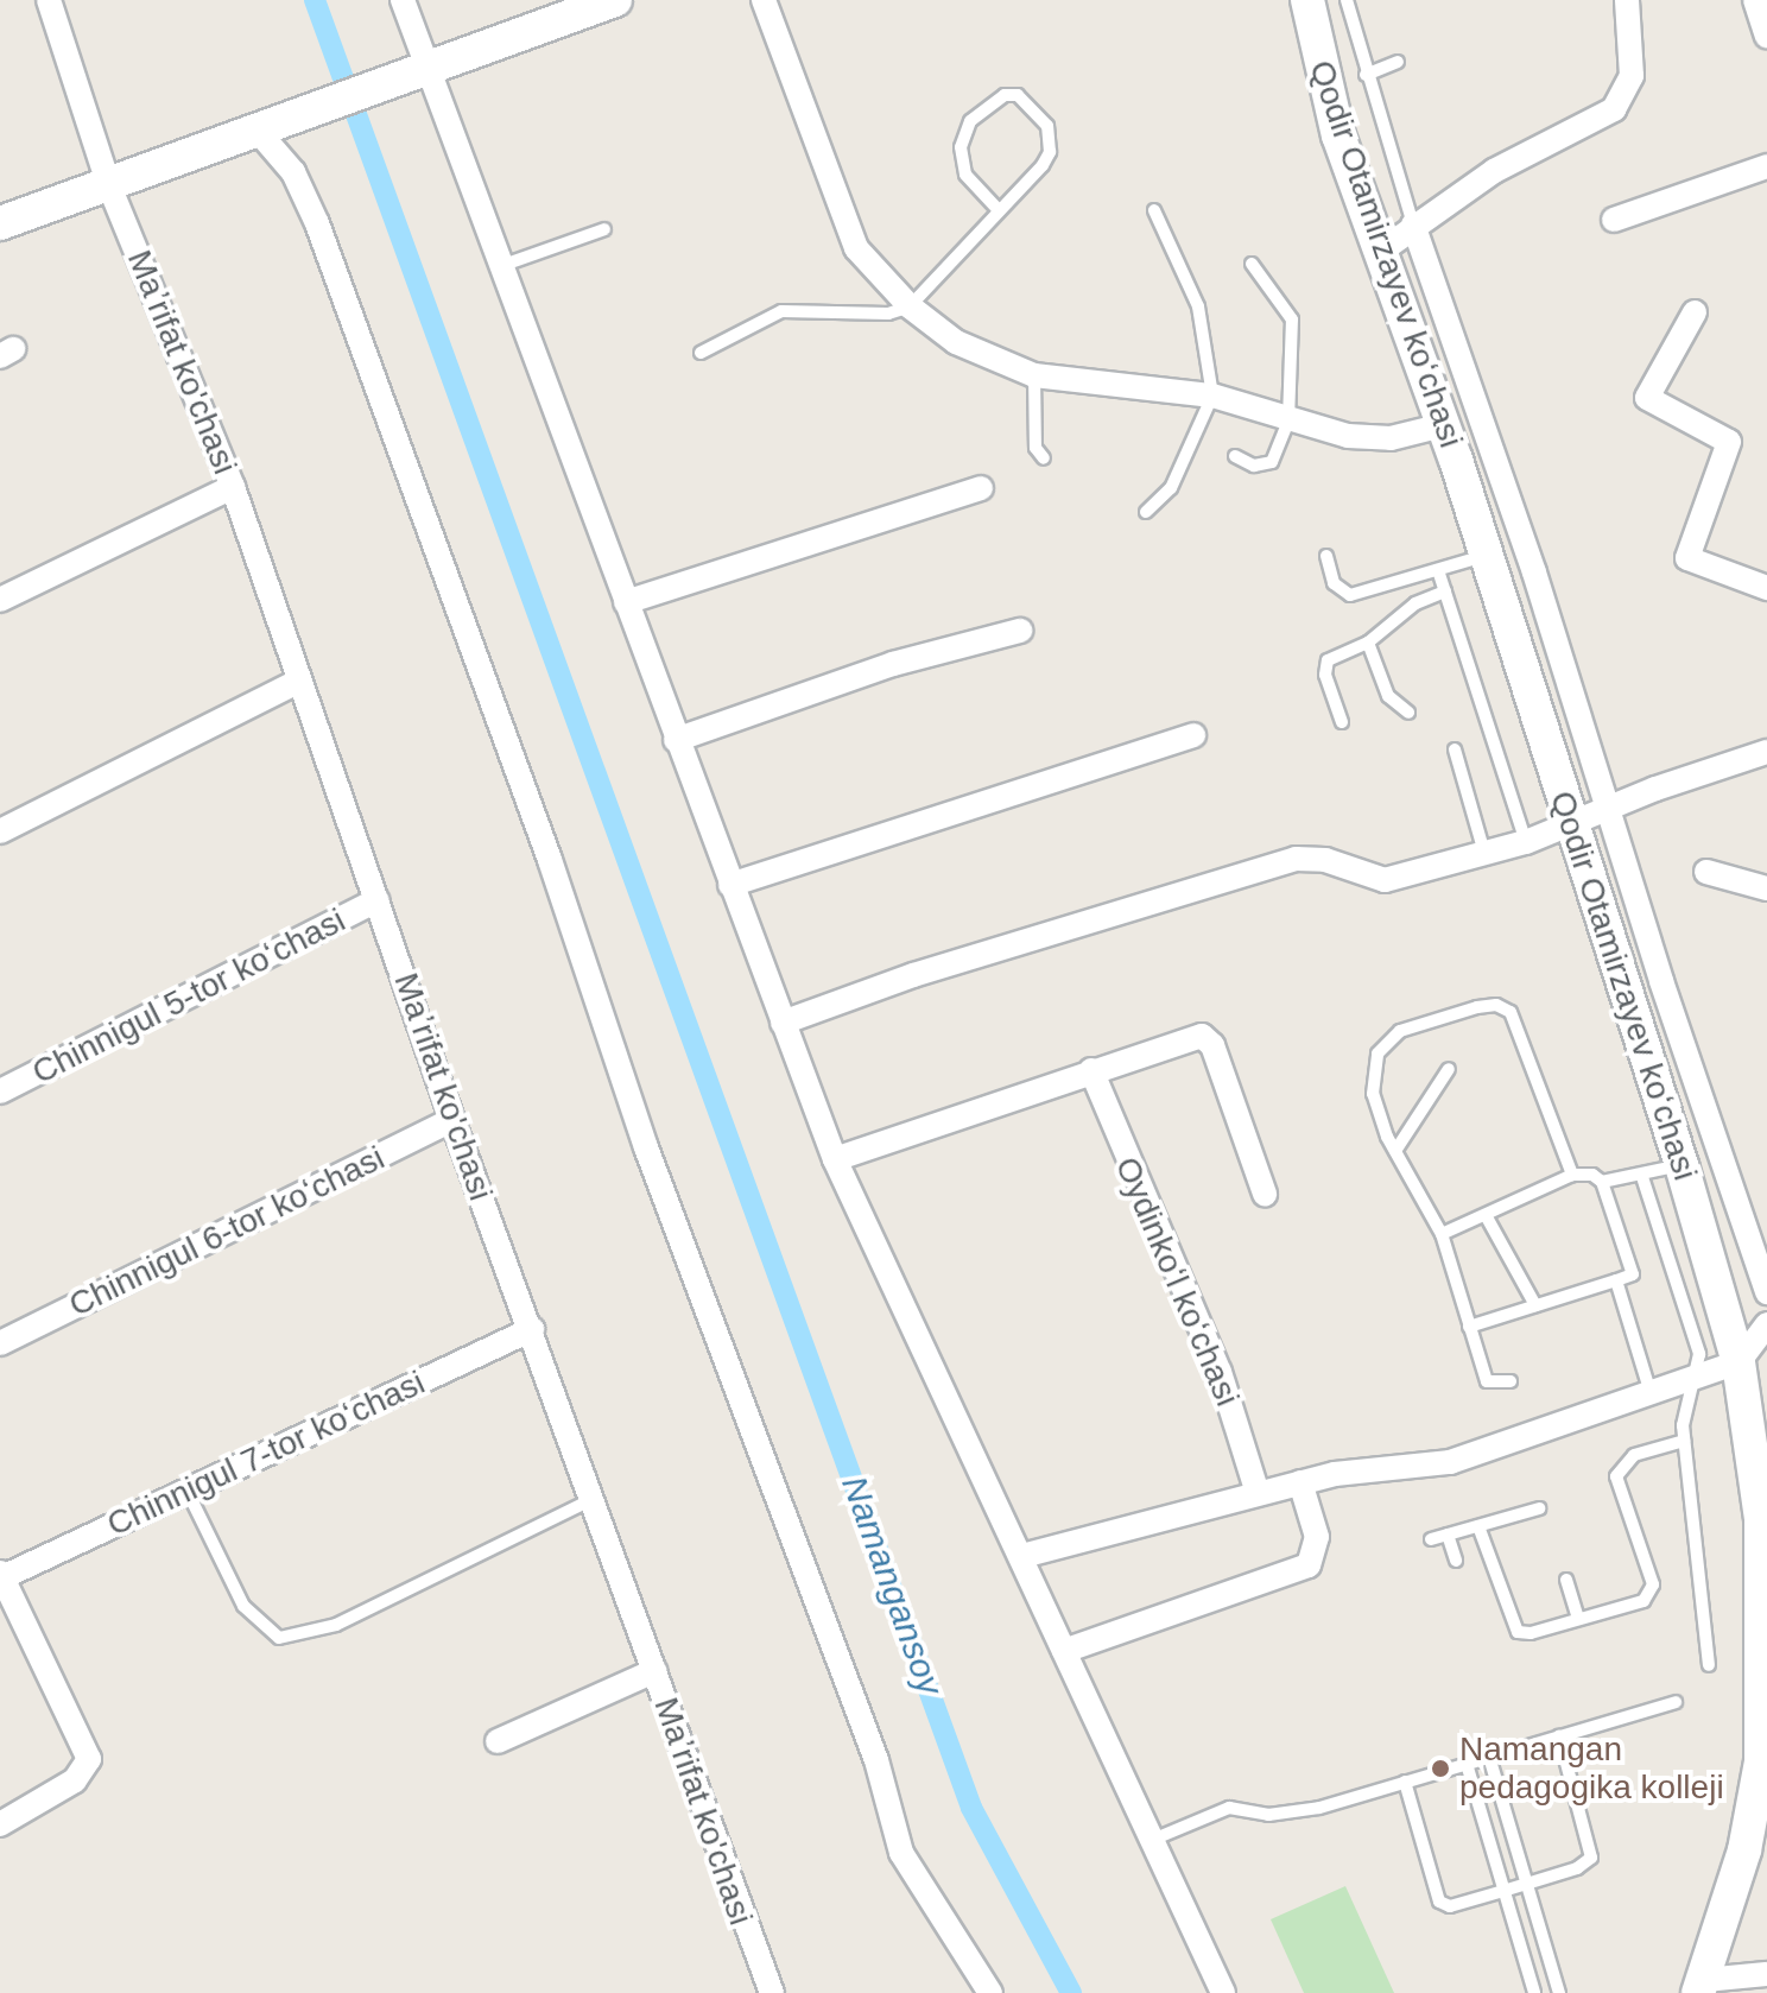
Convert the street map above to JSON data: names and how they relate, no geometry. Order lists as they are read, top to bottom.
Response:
{
  "streets": {
    "main road": ["Qodir Otamirzayev koʻchasi"],
    "street": [
      "Maʼrifat ko'chasi",
      "Chinnigul 5-tor koʻchasi",
      "Chinnigul 6-tor koʻchasi",
      "Oydinkoʻl koʻchasi",
      "Chinnigul 7-tor koʻchasi"
    ]
  },
  "crossings": [
    ["Maʼrifat ko'chasi", "Chinnigul 5-tor koʻchasi"],
    ["Maʼrifat ko'chasi", "Chinnigul 6-tor koʻchasi"],
    ["Maʼrifat ko'chasi", "Chinnigul 7-tor koʻchasi"]
  ],
  "water": ["Namangansoy"],
  "places": ["Namangan pedagogika kolleji"]
}
